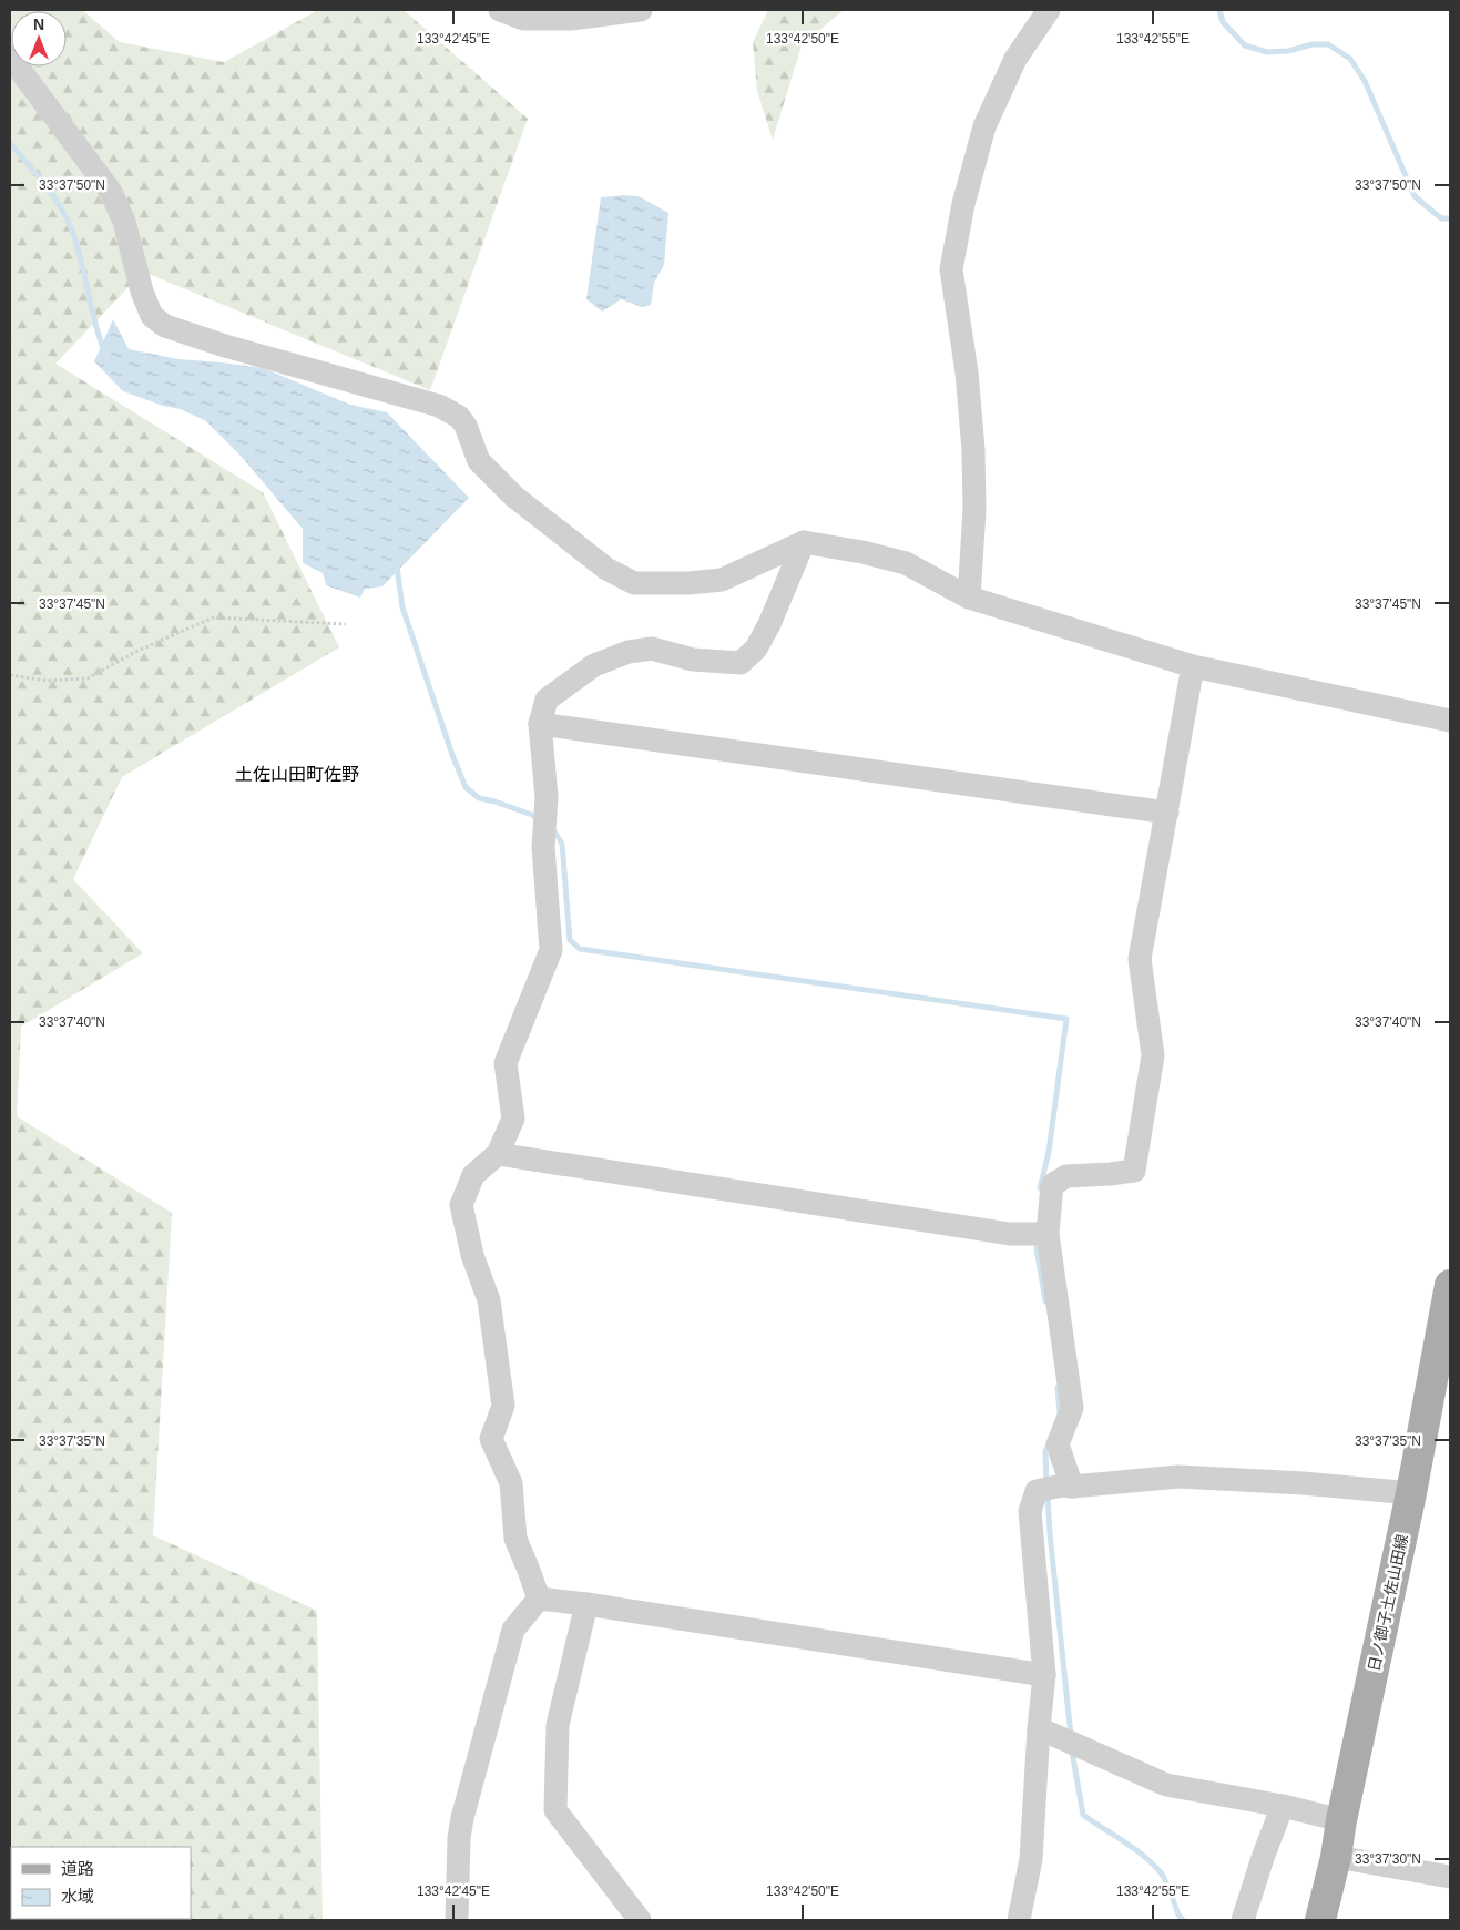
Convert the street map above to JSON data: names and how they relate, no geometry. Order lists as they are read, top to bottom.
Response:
{
  "streets": {
    "main road": ["日ノ御子土佐山田線"]
  },
  "districts": ["土佐山田町佐野"],
  "legend": ["道路", "水域"],
  "north": "top",
  "coordinates": [
    "133°42'45\"E",
    "133°42'50\"E",
    "133°42'55\"E",
    "33°37'50\"N",
    "33°37'45\"N",
    "33°37'40\"N",
    "33°37'35\"N",
    "33°37'30\"N"
  ]
}
